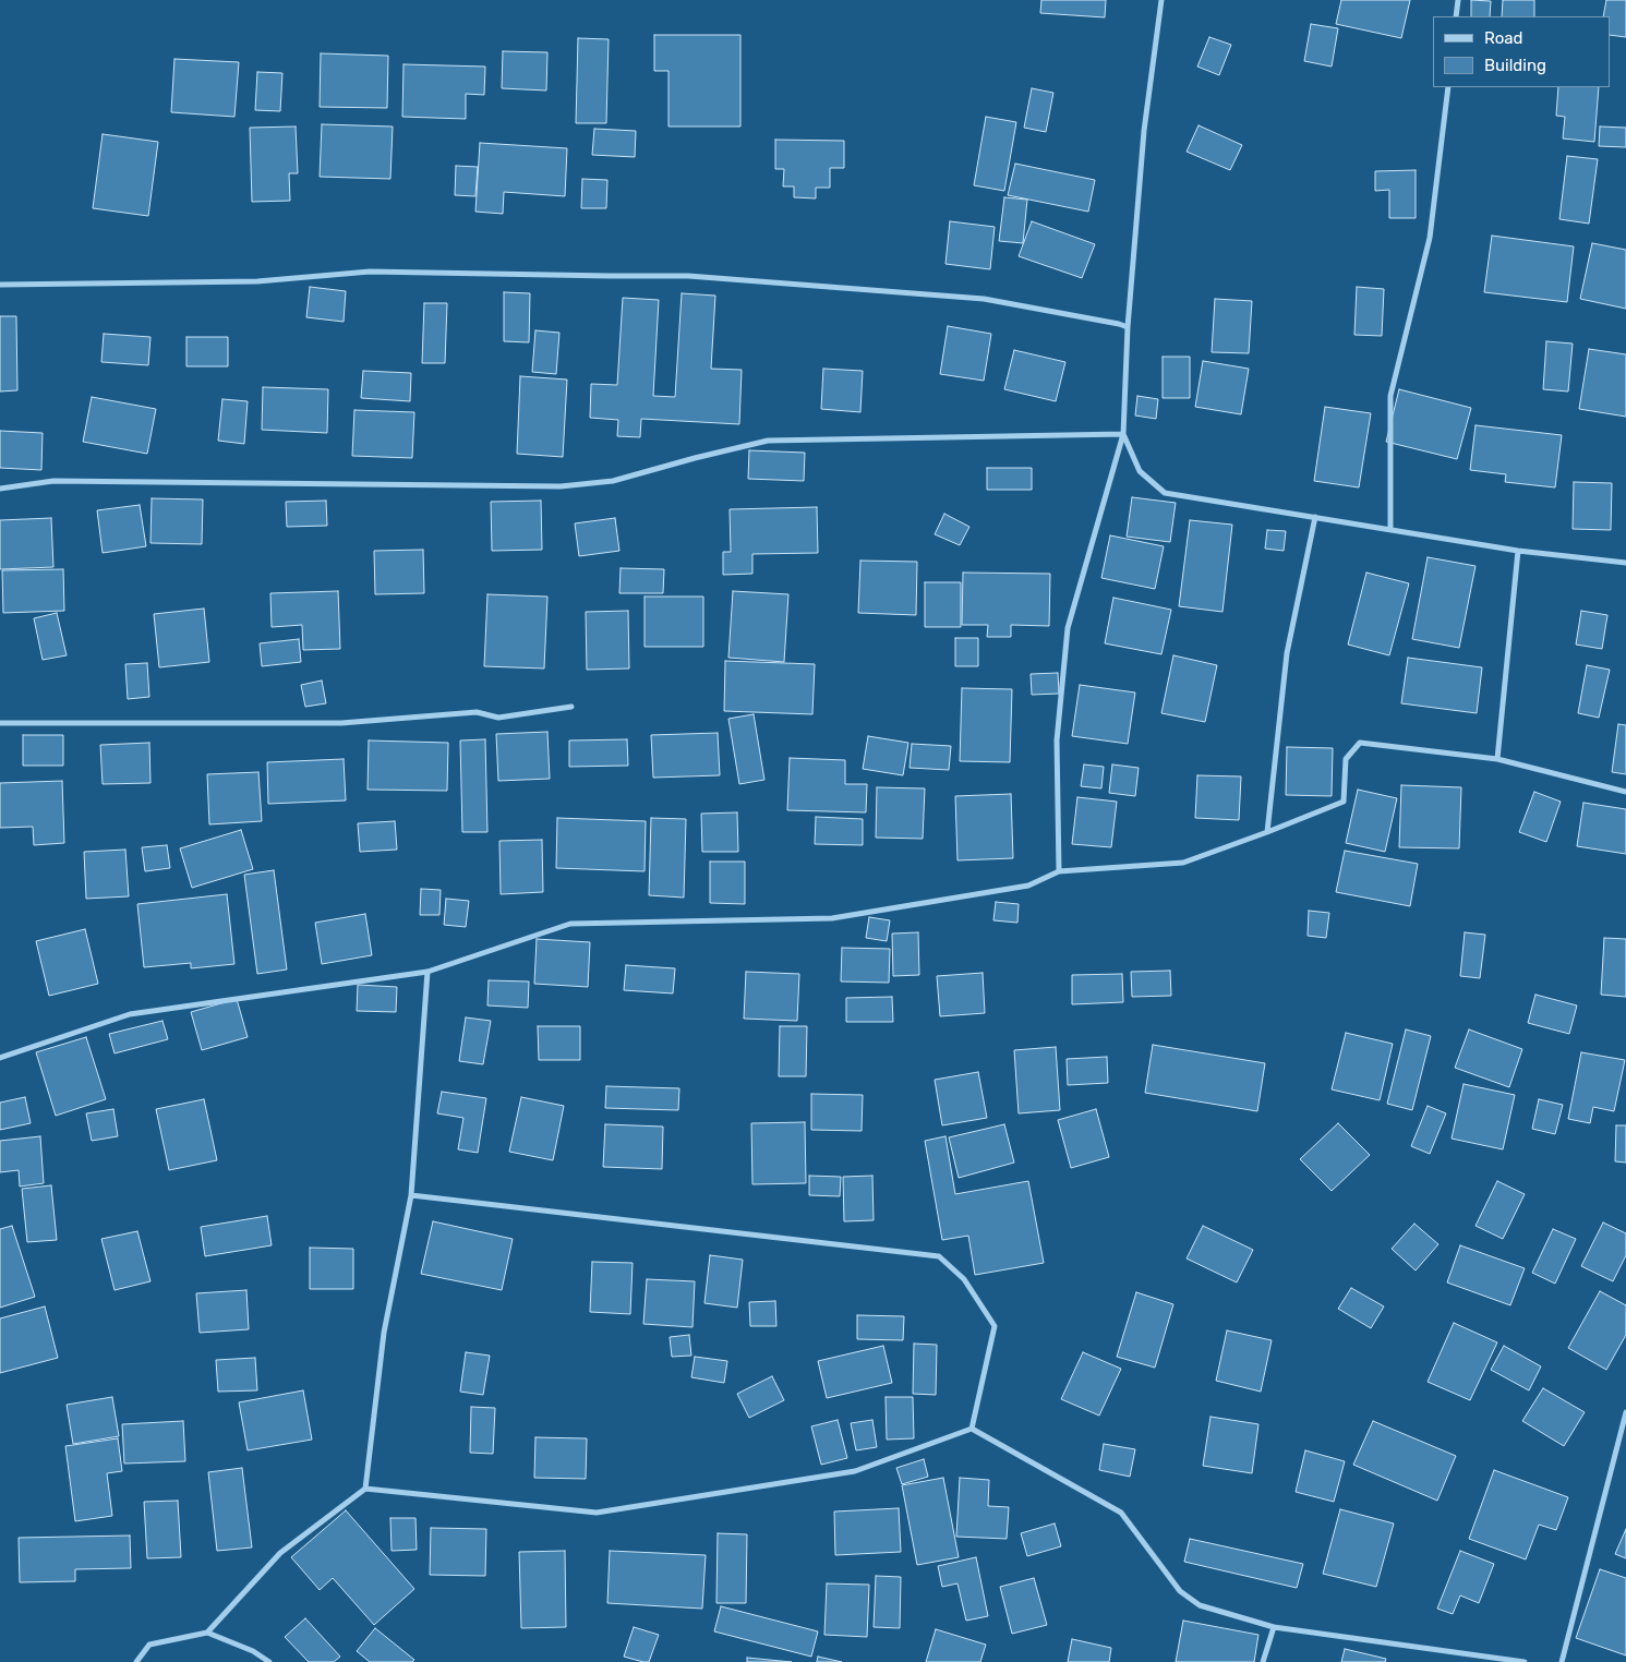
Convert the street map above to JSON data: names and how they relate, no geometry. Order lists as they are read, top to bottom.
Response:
{
  "legend": ["Road", "Building"]
}
